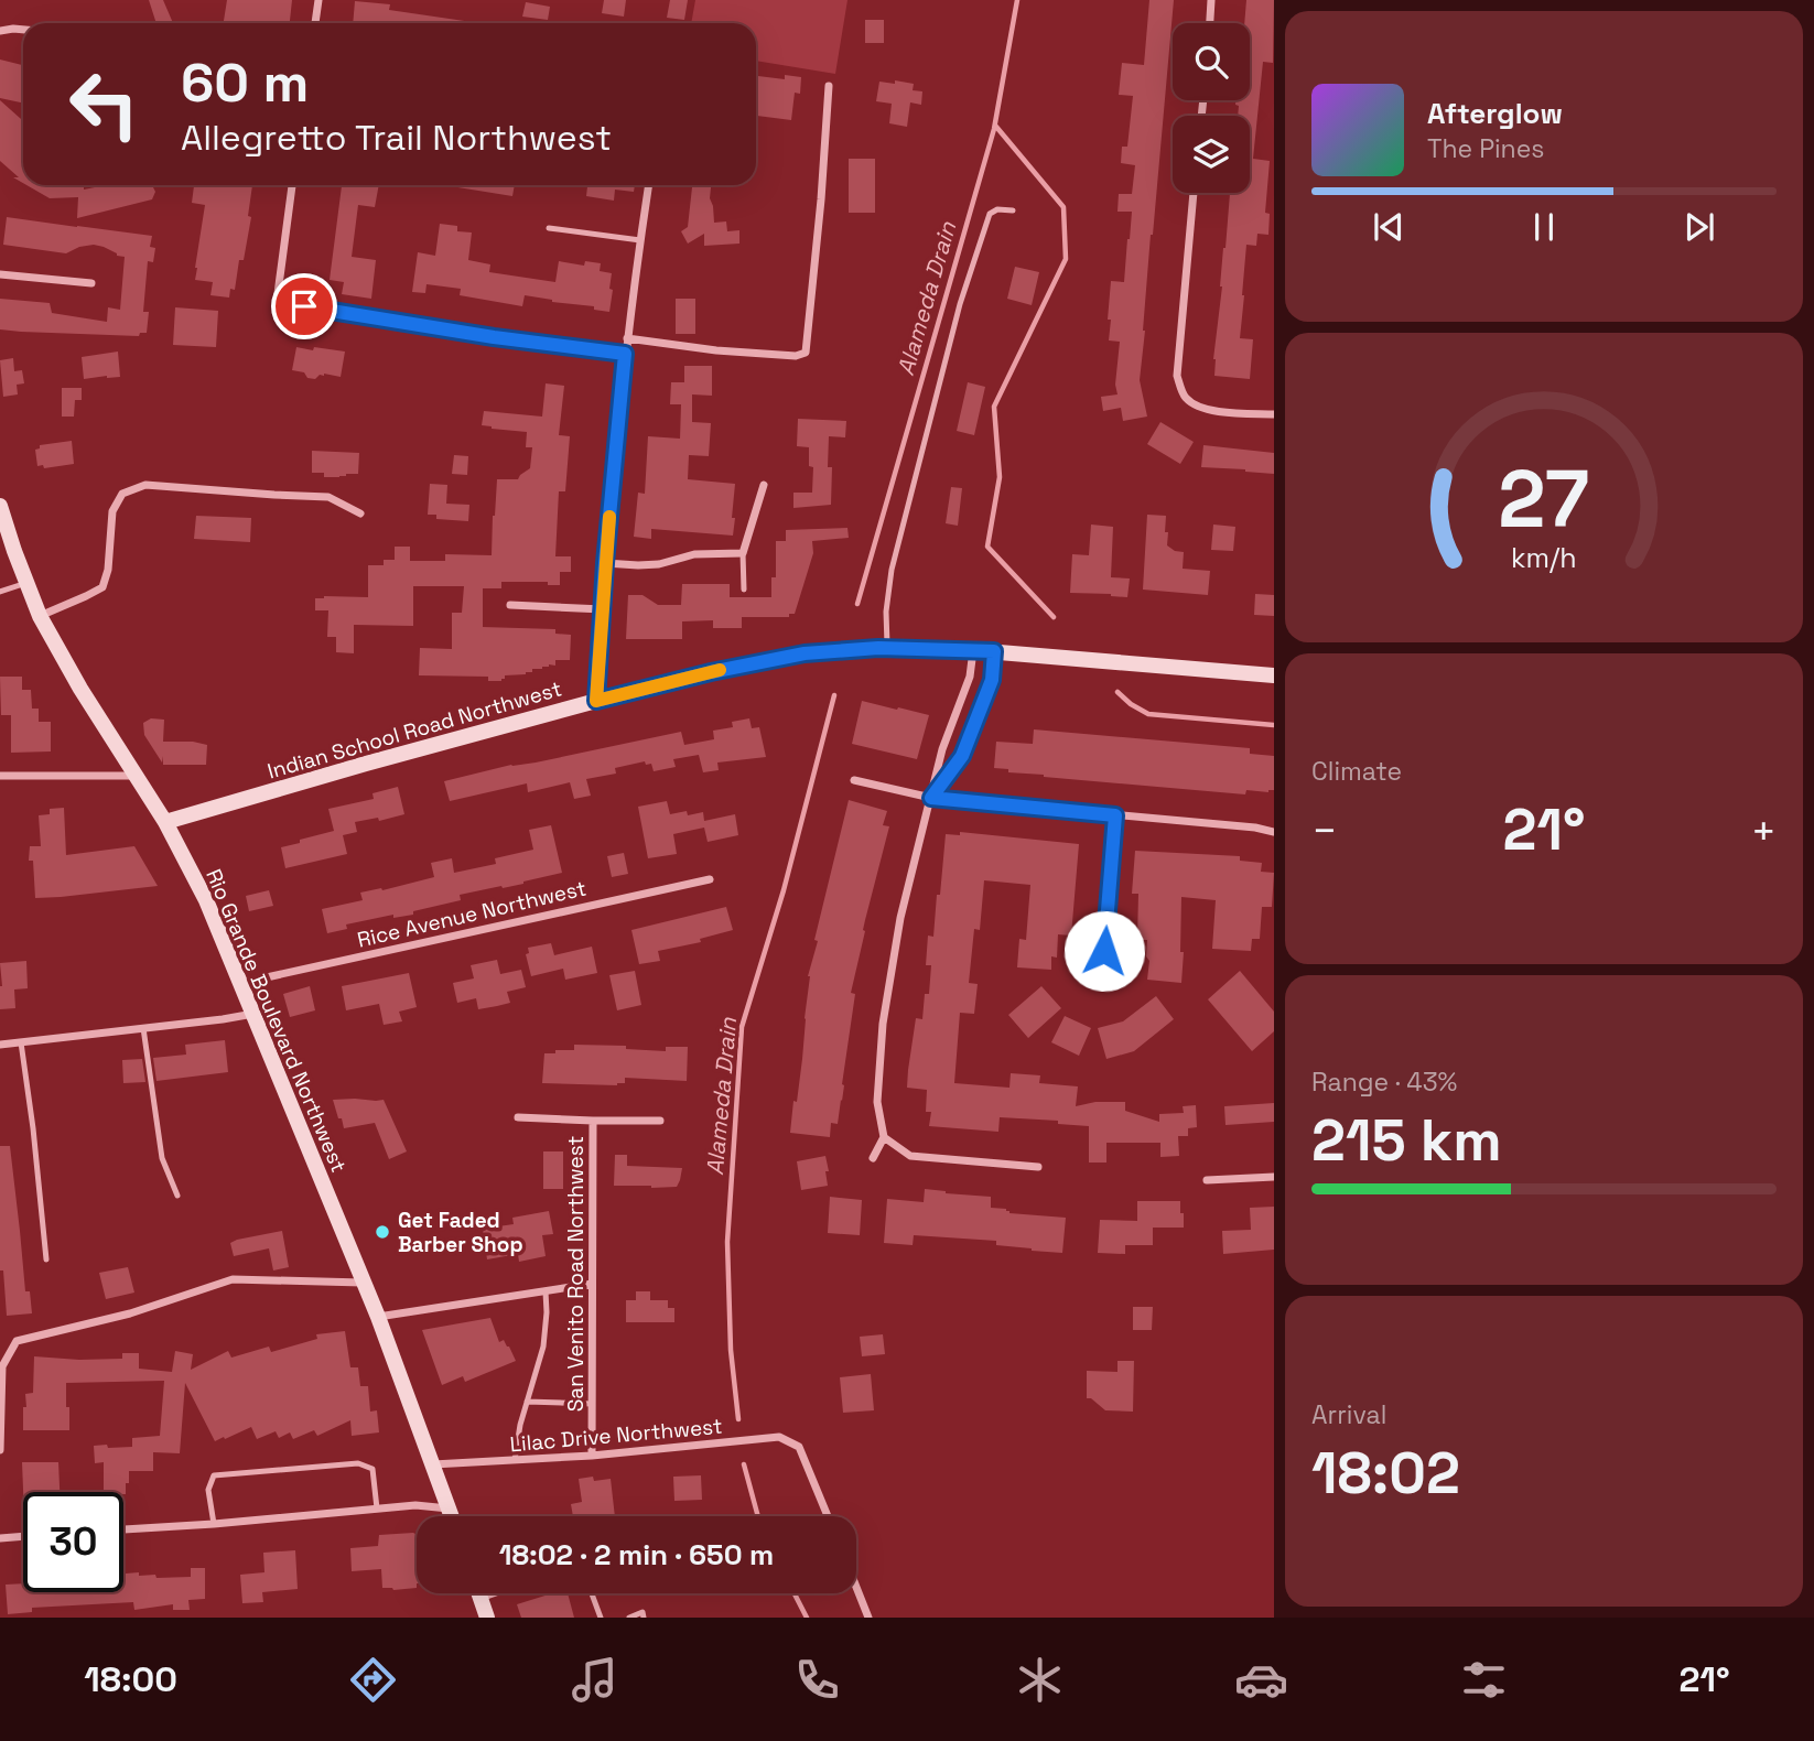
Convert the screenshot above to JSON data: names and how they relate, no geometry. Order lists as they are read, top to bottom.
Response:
{
  "streets": {
    "main road": ["Indian School Road Northwest", "Rio Grande Boulevard Northwest"],
    "street": ["Rice Avenue Northwest", "San Venito Road Northwest", "Lilac Drive Northwest"]
  },
  "crossings": [
    ["Indian School Road Northwest", "Rio Grande Boulevard Northwest"],
    ["Rice Avenue Northwest", "Rio Grande Boulevard Northwest"],
    ["Rio Grande Boulevard Northwest", "Lilac Drive Northwest"],
    ["San Venito Road Northwest", "Lilac Drive Northwest"]
  ],
  "water": ["Alameda Drain"],
  "places": ["Get Faded Barber Shop"],
  "page": {
    "turn": ["60 m", "Allegretto Trail Northwest"],
    "song": ["Afterglow", "The Pines"],
    "tile": [
      "Climate",
      ["Range · 43%", "215 km"],
      ["Arrival", "18:02"]
    ],
    "heat": ["−", "21°", "+"],
    "limit": "30",
    "trip": "18:02 · 2 min · 650 m",
    "tabs": ["18:00", "21°"],
    "gauge": ["27", "km/h"]
  }
}
